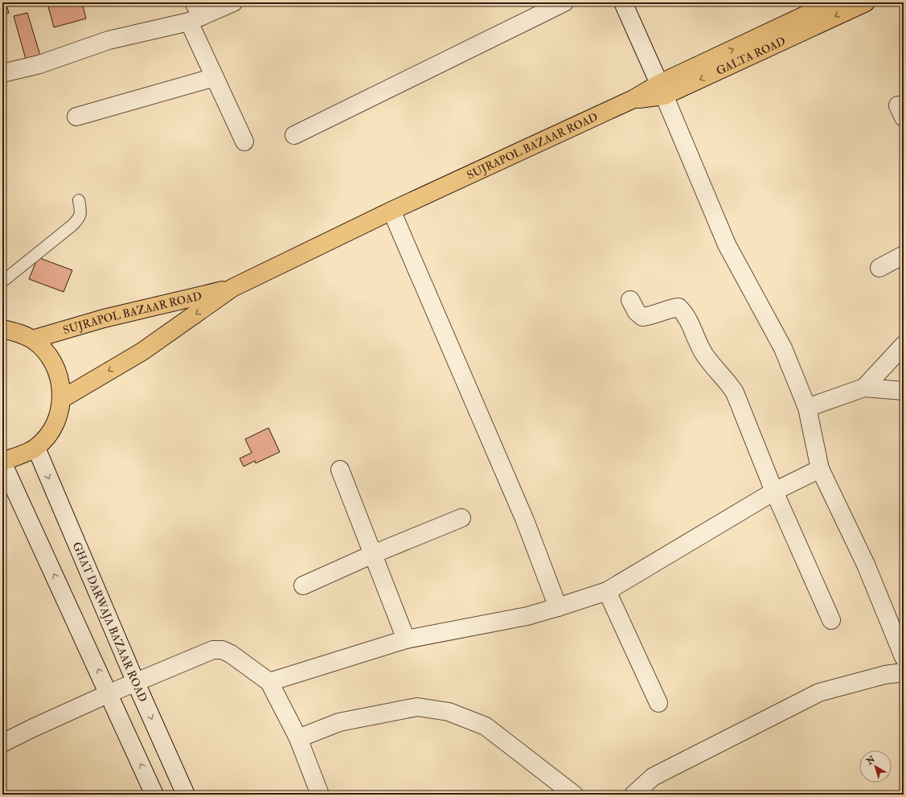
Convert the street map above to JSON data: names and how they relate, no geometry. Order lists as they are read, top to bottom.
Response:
{
  "streets": {
    "main road": ["GALTA ROAD", "SUJRAPOL BAZAAR ROAD"],
    "street": ["GHAT DARWAJA BAZAAR ROAD"]
  },
  "crossings": [
    ["GALTA ROAD", "SUJRAPOL BAZAAR ROAD"]
  ],
  "one_way": ["GALTA ROAD"],
  "north": "top left"
}
